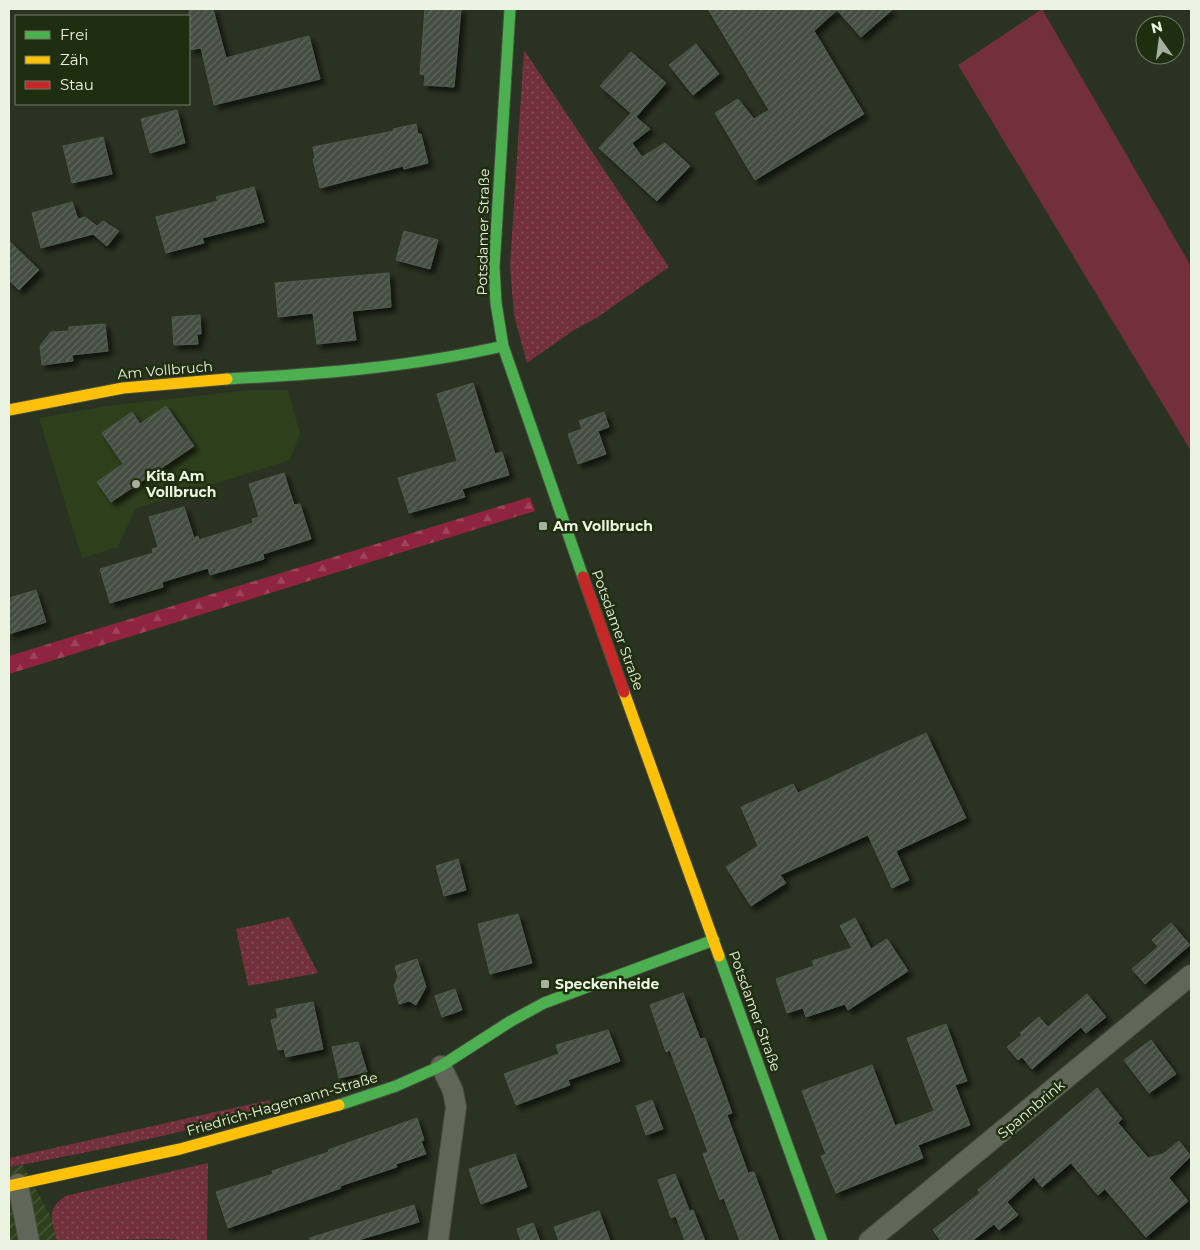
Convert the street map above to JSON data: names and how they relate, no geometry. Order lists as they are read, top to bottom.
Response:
{
  "streets": {
    "street": [
      "Potsdamer Straße",
      "Am Vollbruch",
      "Friedrich-Hagemann-Straße",
      "Spannbrink"
    ]
  },
  "crossings": [
    ["Potsdamer Straße", "Am Vollbruch"],
    ["Potsdamer Straße", "Friedrich-Hagemann-Straße"]
  ],
  "places": {
    "other": ["Kita Am Vollbruch"],
    "transit": ["Am Vollbruch", "Speckenheide"]
  },
  "legend": ["Frei", "Zäh", "Stau"],
  "north": "top"
}
